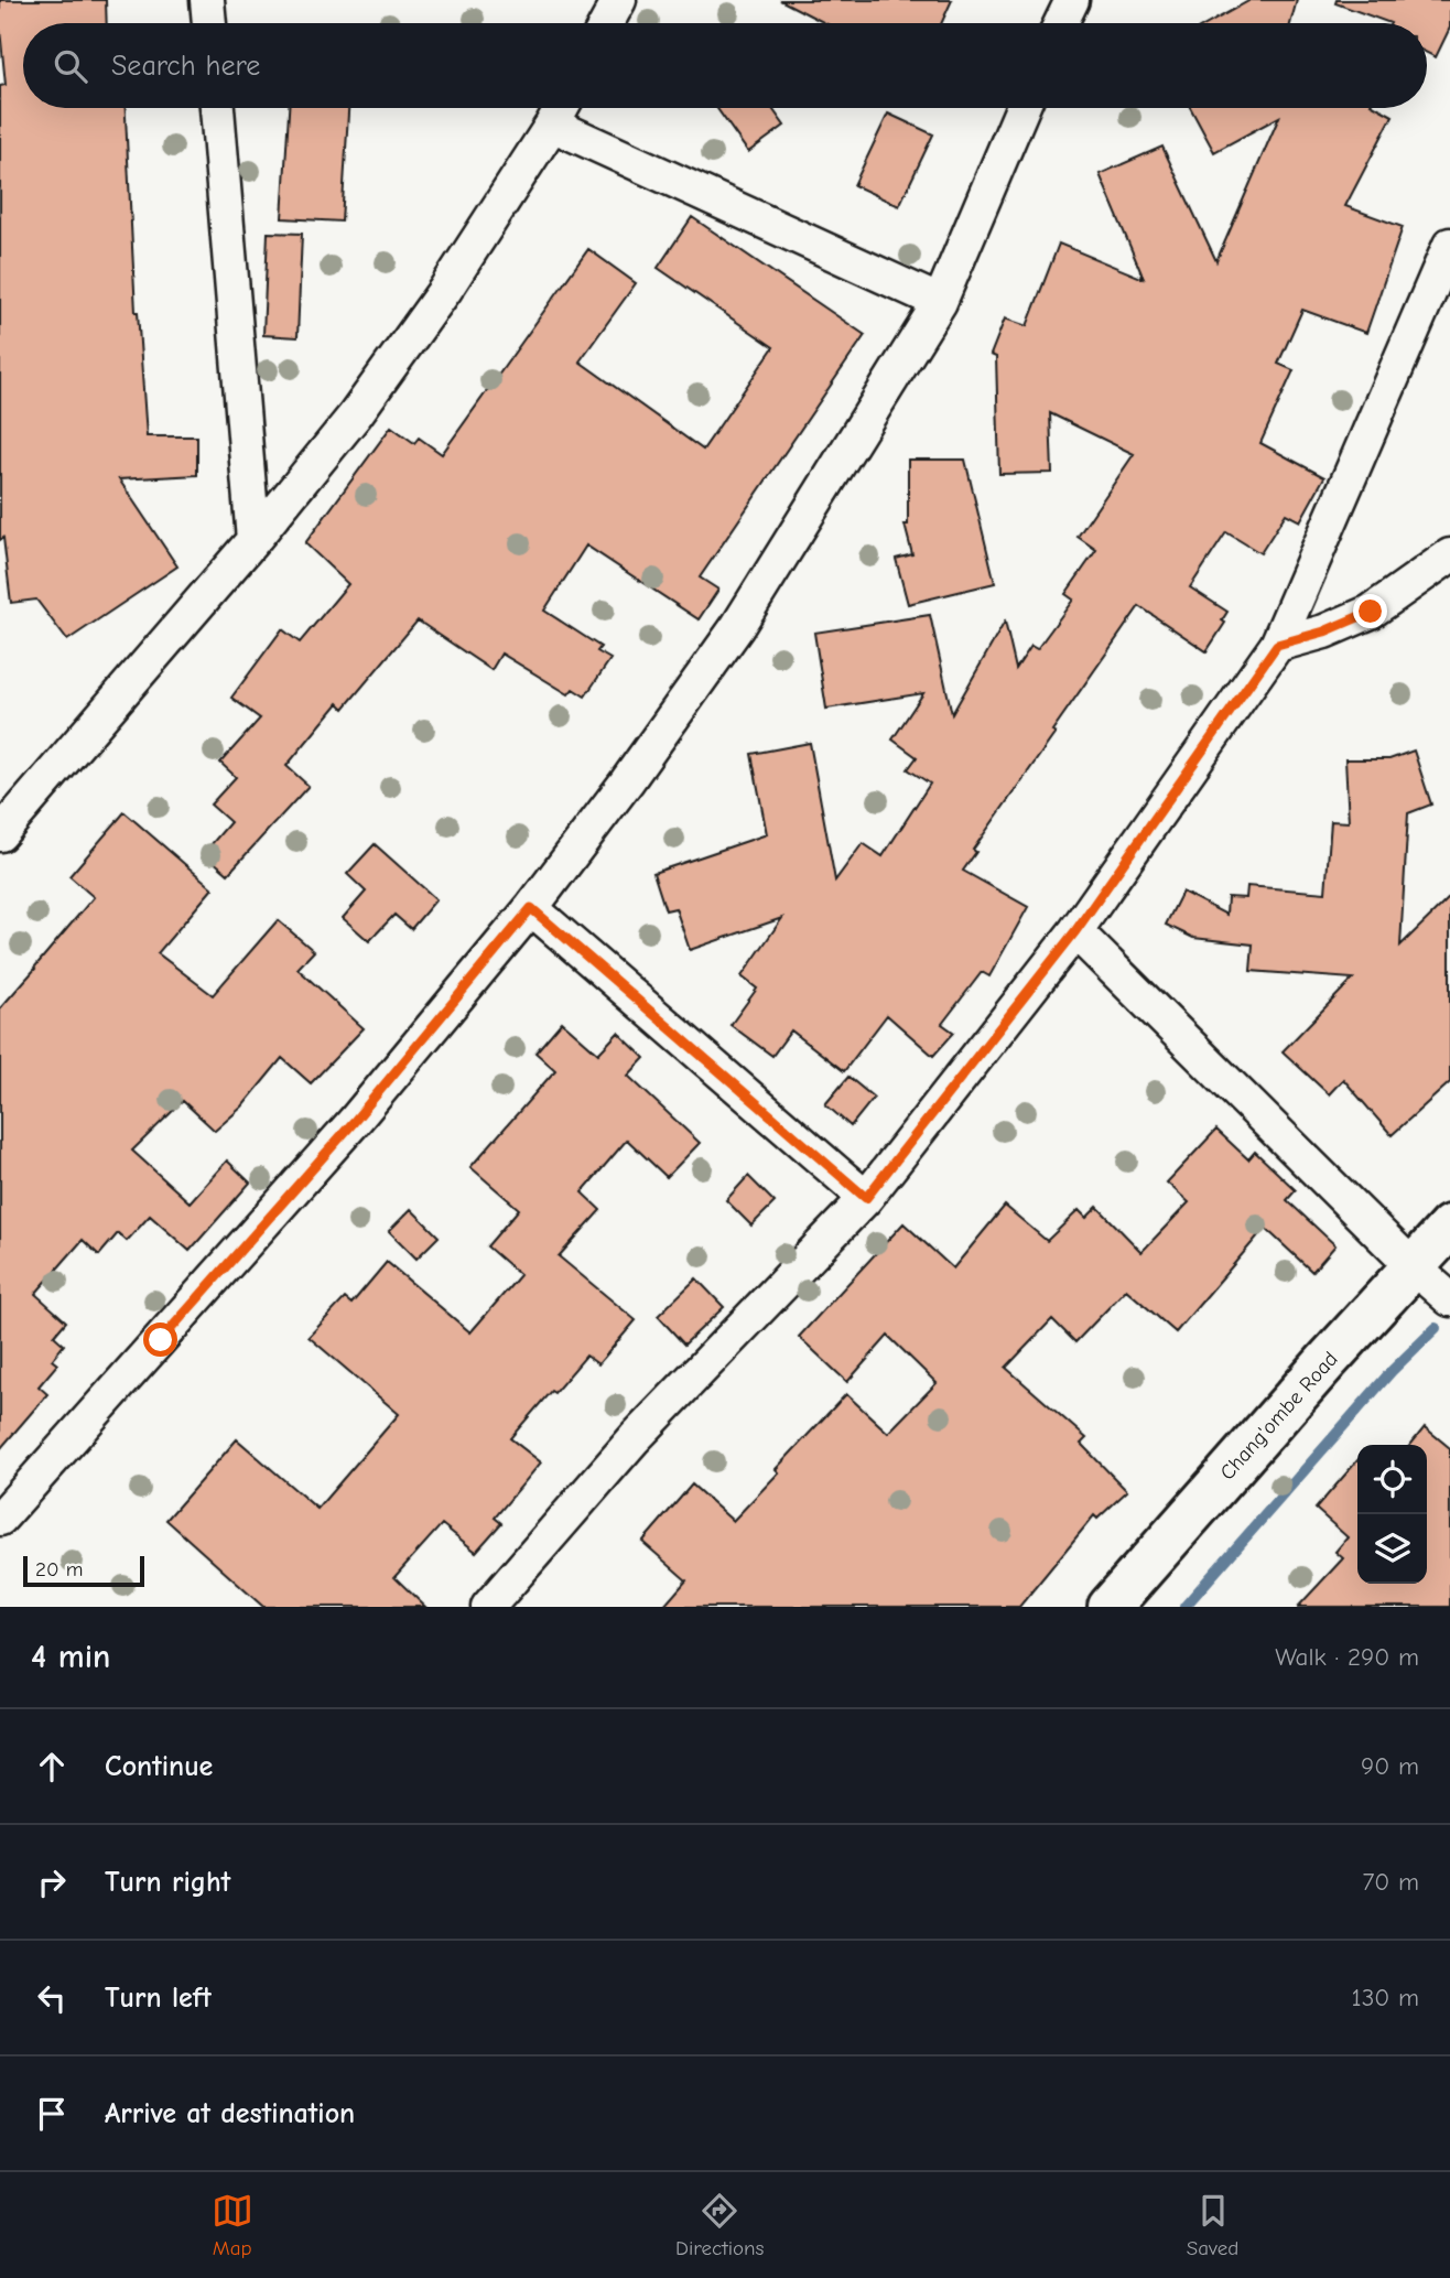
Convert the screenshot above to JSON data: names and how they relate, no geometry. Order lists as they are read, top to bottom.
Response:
{
  "streets": {
    "street": ["Chang'ombe Road"]
  },
  "scale_bar": "20 m",
  "page": {
    "search": "Search here",
    "scale": "20 m",
    "heading": ["4 min", "Walk · 290 m"],
    "list": [
      ["Continue", "90 m"],
      ["Turn right", "70 m"],
      ["Turn left", "130 m"],
      "Arrive at destination"
    ],
    "nav": ["Map", "Directions", "Saved"]
  }
}
